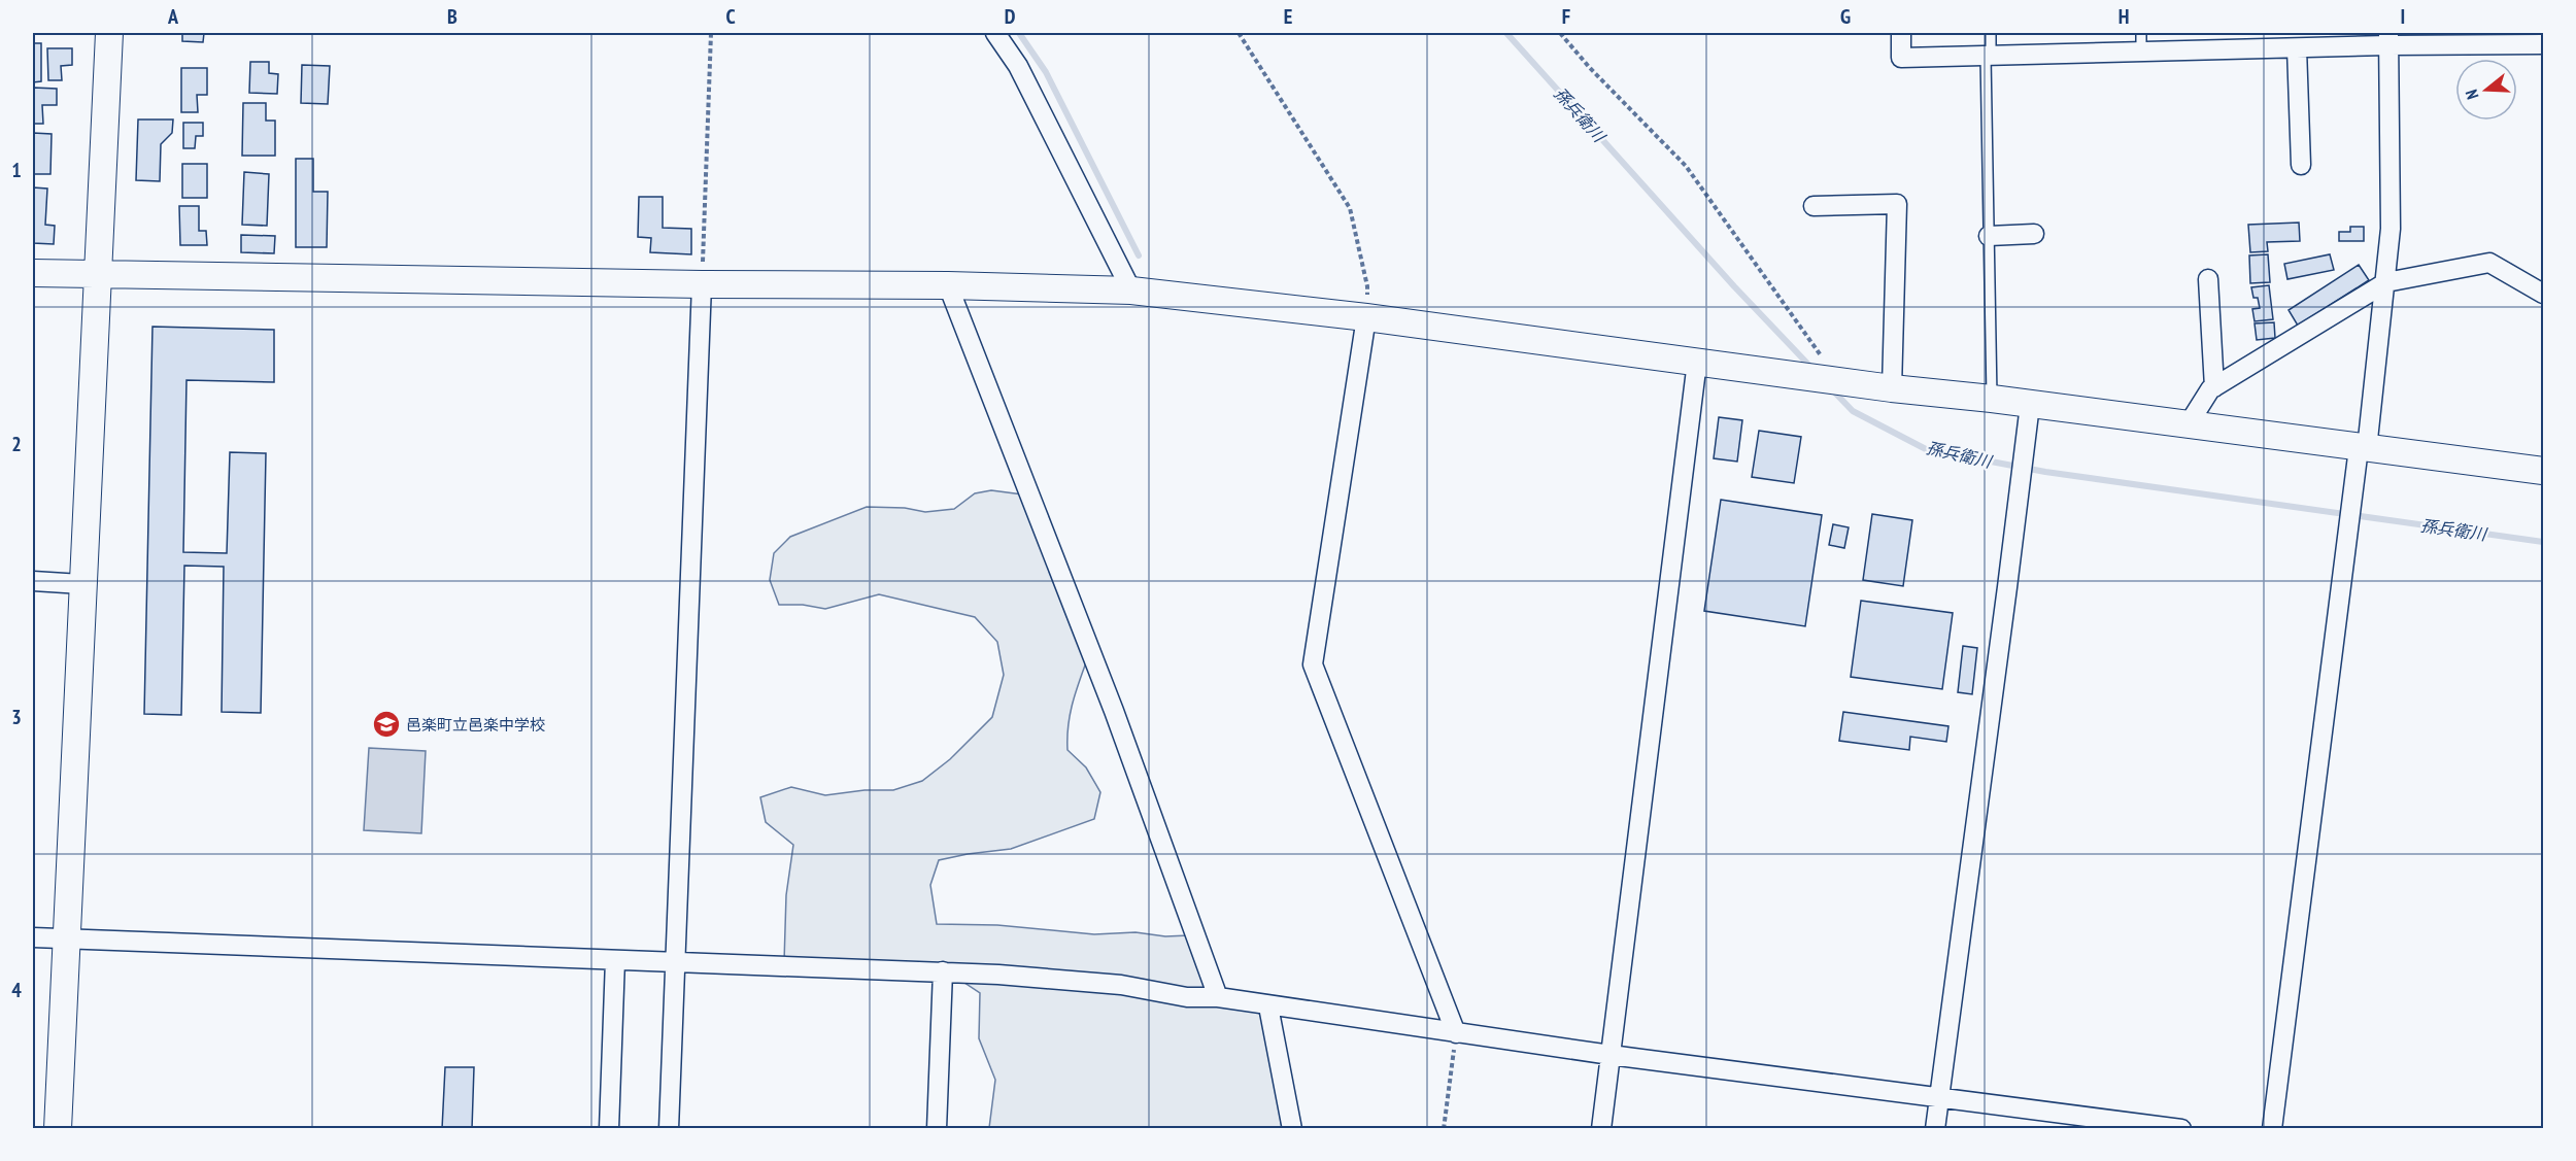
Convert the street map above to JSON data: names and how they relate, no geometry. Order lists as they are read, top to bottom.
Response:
{
  "water": ["孫兵衛川"],
  "places": {
    "school or university": ["邑楽町立邑楽中学校"]
  },
  "north": "left",
  "grid": {
    "columns": [
      "A",
      "B",
      "C",
      "D",
      "E",
      "F",
      "G",
      "H",
      "I"
    ],
    "rows": [
      "1",
      "2",
      "3",
      "4"
    ]
  }
}
